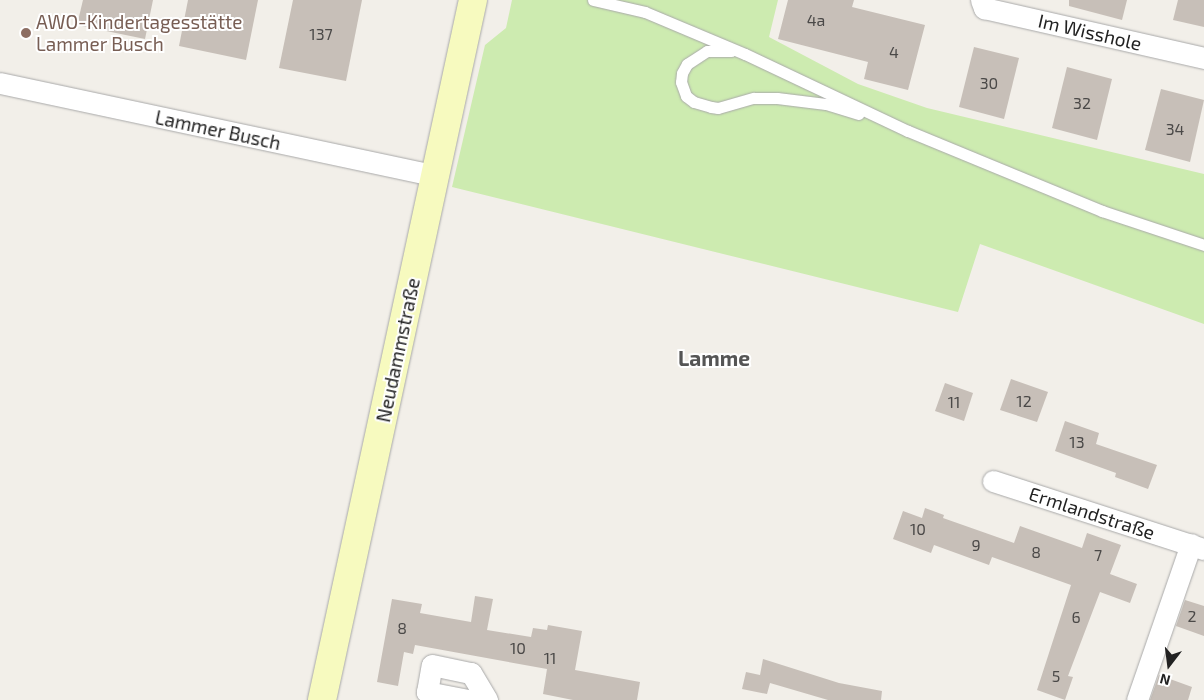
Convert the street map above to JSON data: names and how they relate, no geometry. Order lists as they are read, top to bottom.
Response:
{
  "streets": {
    "main road": ["Neudammstraße"],
    "street": ["Im Wisshole", "Lammer Busch", "Ermlandstraße"]
  },
  "crossings": [
    ["Lammer Busch", "Neudammstraße"]
  ],
  "districts": ["Lamme"],
  "places": ["AWO-Kindertagesstätte Lammer Busch"],
  "house_numbers": [
    "4a",
    "137",
    "4",
    "30",
    "32",
    "34",
    "12",
    "11",
    "13",
    "10",
    "9",
    "8",
    "7",
    "2",
    "6",
    "8",
    "10",
    "11",
    "5"
  ],
  "north": "bottom"
}
